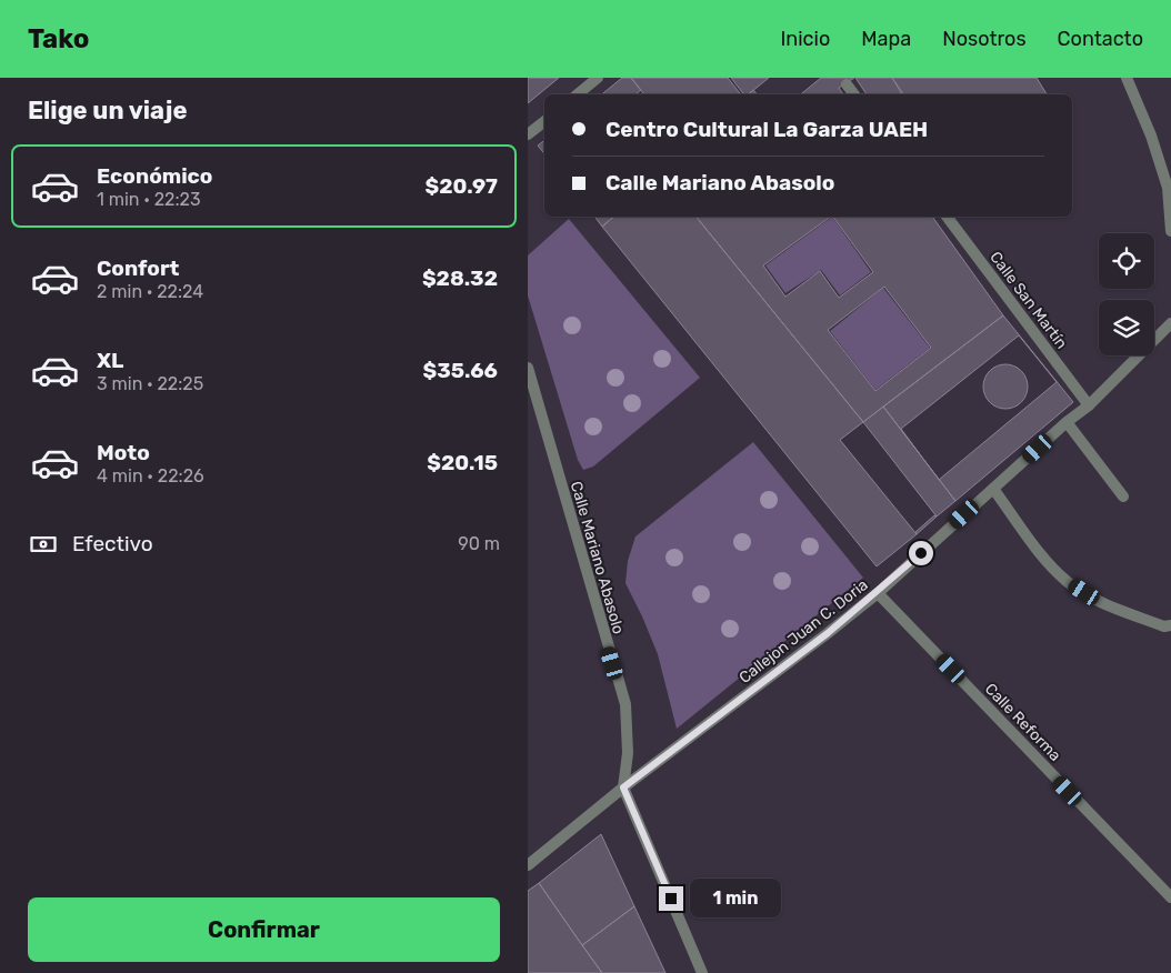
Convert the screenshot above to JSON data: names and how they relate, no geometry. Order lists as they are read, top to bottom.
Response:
{
  "streets": {
    "street": [
      "Calle San Martín",
      "Calle Mariano Abasolo",
      "Callejon Juan C. Doria",
      "Calle Reforma"
    ]
  },
  "crossings": [
    ["Calle San Martín", "Callejon Juan C. Doria"],
    ["Calle Mariano Abasolo", "Callejon Juan C. Doria"],
    ["Callejon Juan C. Doria", "Calle Reforma"]
  ],
  "page": {
    "header": "Tako",
    "nav": [
      "Inicio",
      "Mapa",
      "Nosotros",
      "Contacto"
    ],
    "heading": "Elige un viaje",
    "banner": ["Centro Cultural La Garza UAEH", "Calle Mariano Abasolo"],
    "list": [
      {
        "name": "Económico",
        "note": "1 min · 22:23",
        "value": "$20.97"
      },
      {
        "name": "Confort",
        "note": "2 min · 22:24",
        "value": "$28.32"
      },
      {
        "name": "XL",
        "note": "3 min · 22:25",
        "value": "$35.66"
      },
      {
        "name": "Moto",
        "note": "4 min · 22:26",
        "value": "$20.15"
      }
    ],
    "pay": ["Efectivo", "90 m"],
    "bubble": "1 min",
    "buttons": "Confirmar"
  }
}
